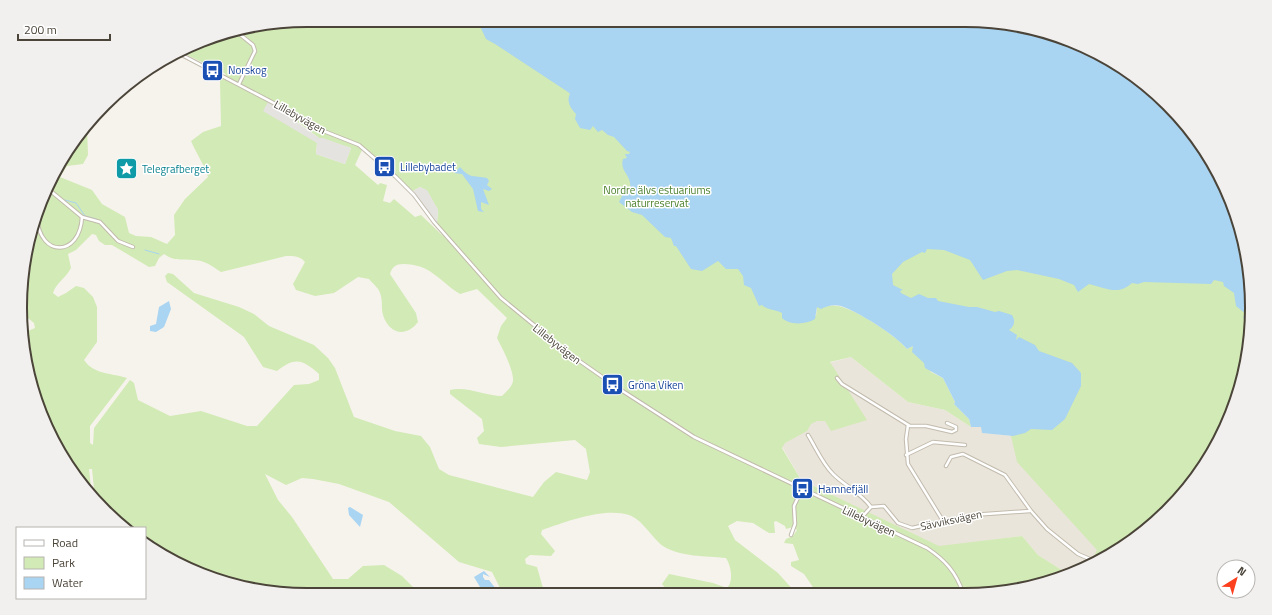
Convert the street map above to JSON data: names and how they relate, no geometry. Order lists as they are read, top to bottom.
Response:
{
  "streets": {
    "street": ["Lillebyvägen", "Sävviksvägen"]
  },
  "parks": ["Nordre älvs estuariums naturreservat"],
  "places": {
    "bus stop": [
      "Norskog",
      "Lillebybadet",
      "Gröna Viken",
      "Hamnefjäll"
    ],
    "place": ["Telegrafberget"]
  },
  "legend": ["Road", "Park", "Water"],
  "scale_bar": "200 m",
  "north": "top right"
}
